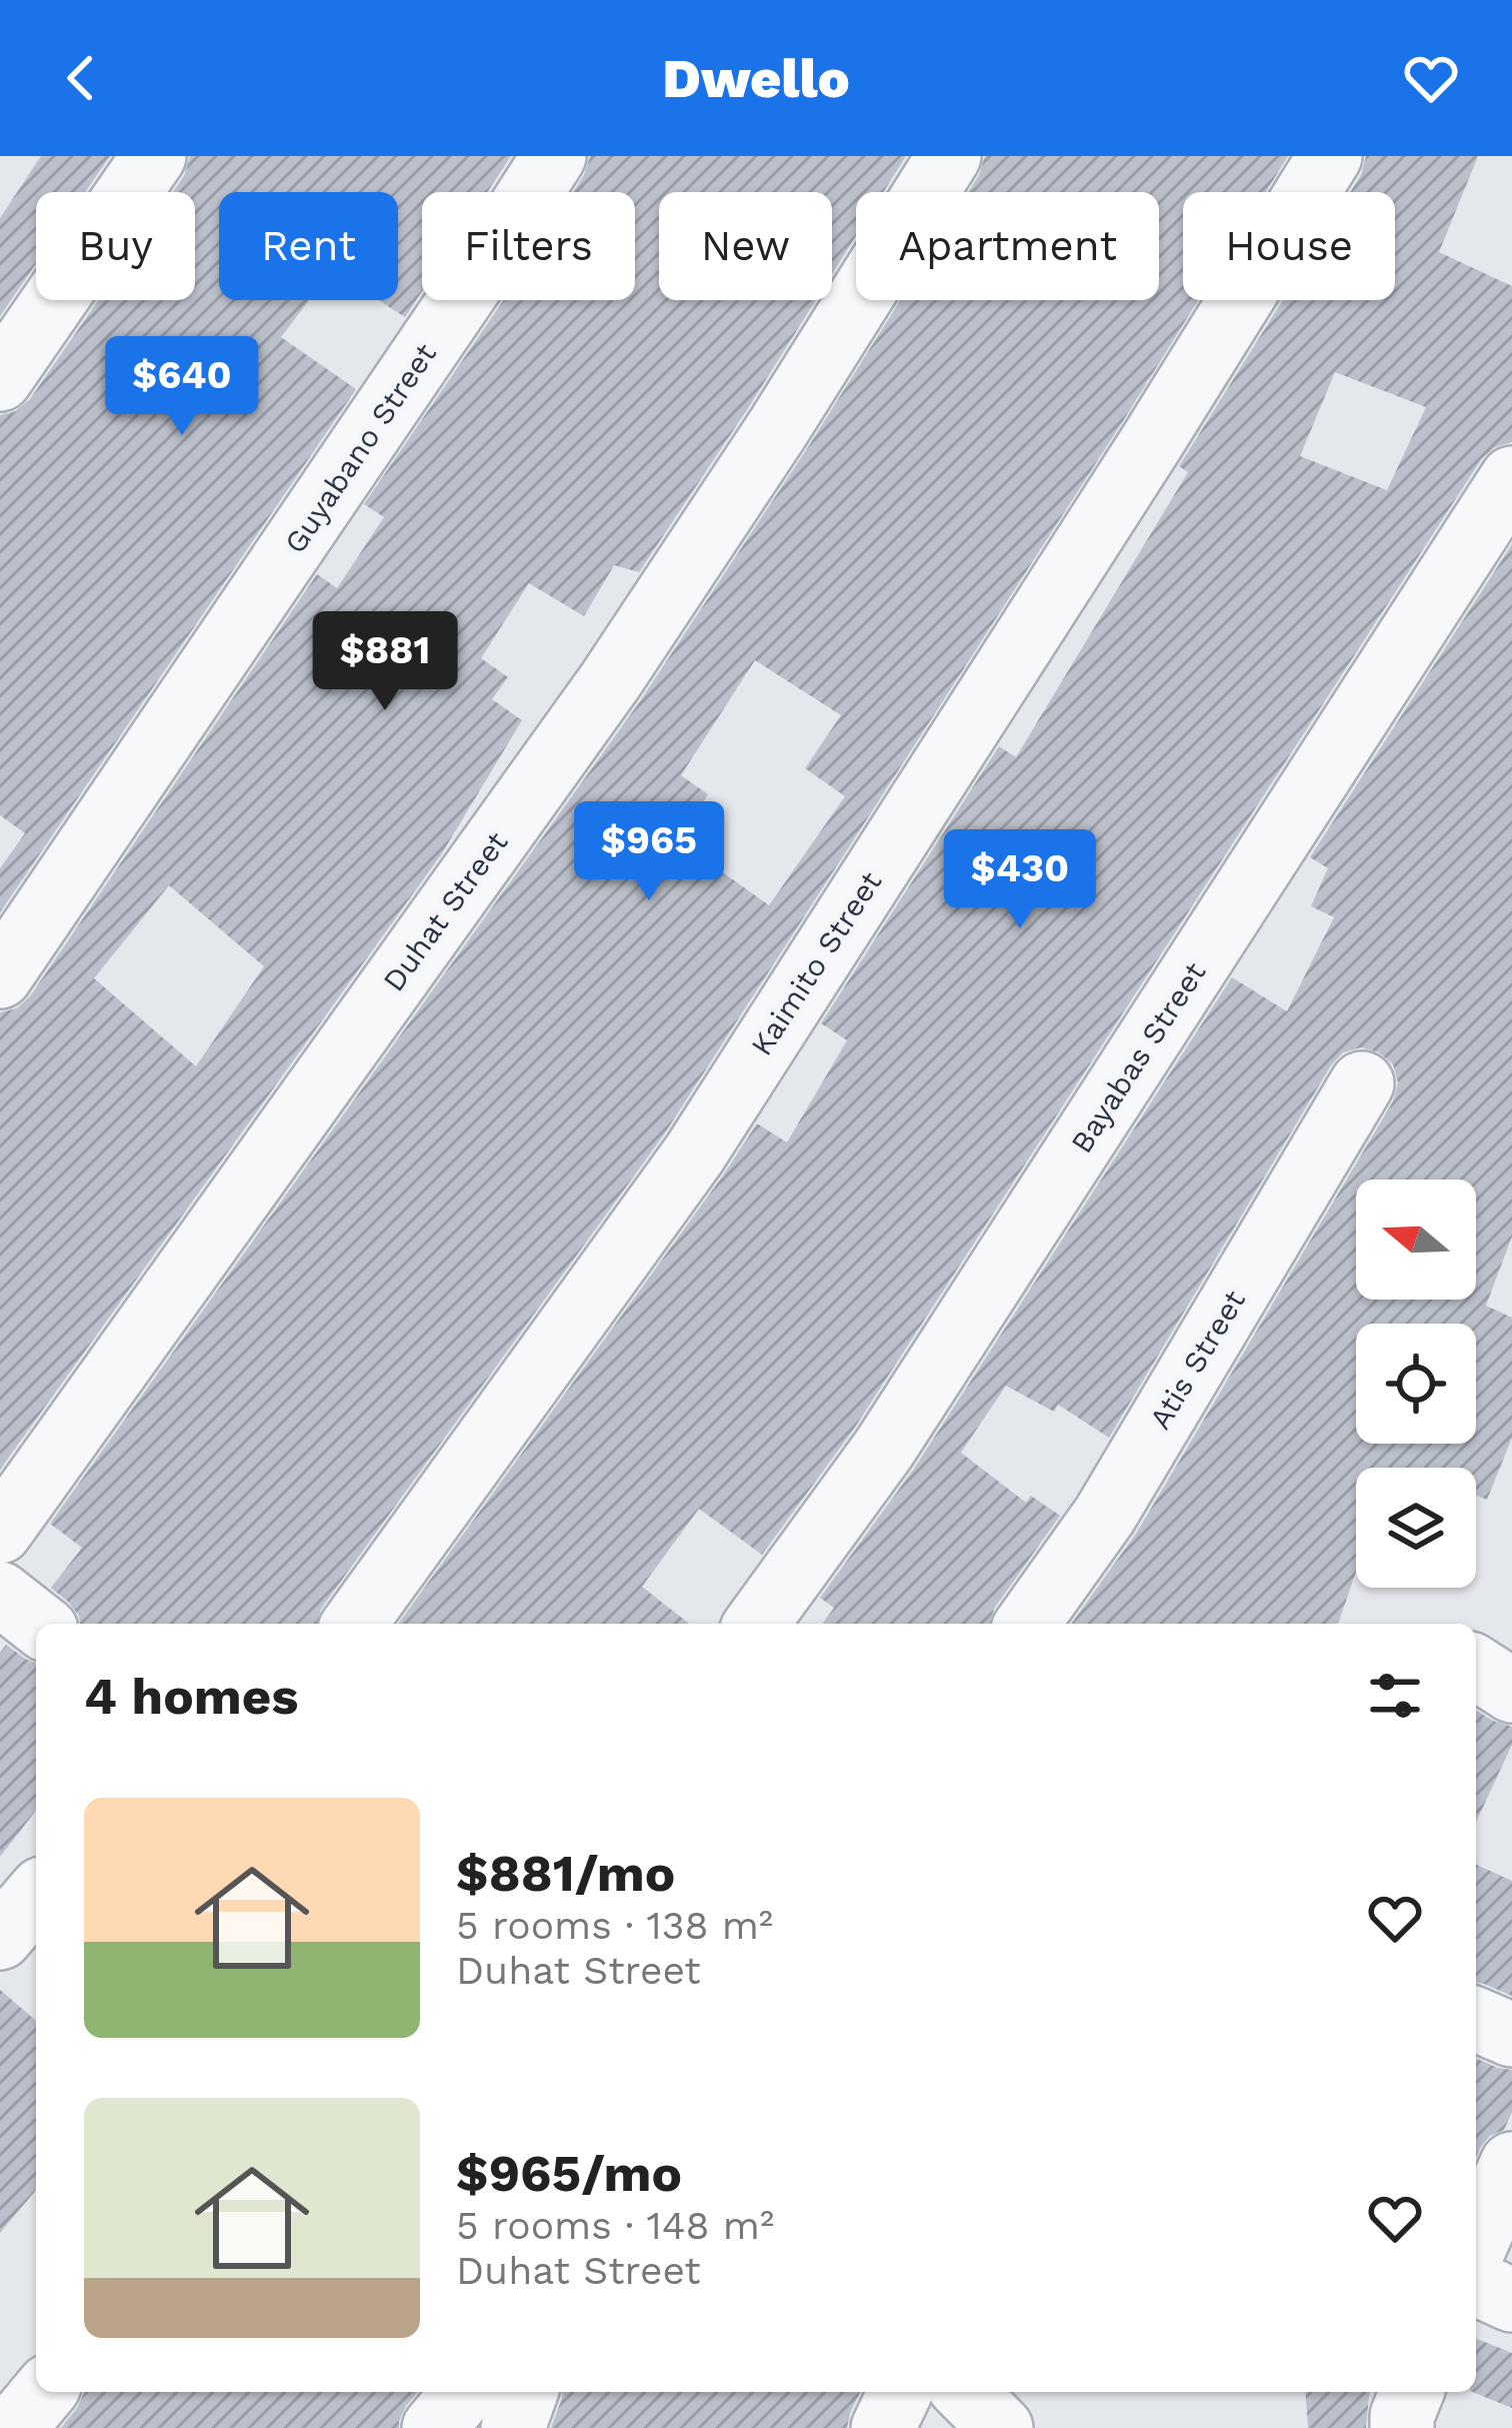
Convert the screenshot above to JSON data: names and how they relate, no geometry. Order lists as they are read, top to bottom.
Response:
{
  "streets": {
    "street": [
      "Guyabano Street",
      "Duhat Street",
      "Kaimito Street",
      "Bayabas Street",
      "Atis Street"
    ]
  },
  "north": "left",
  "page": {
    "header": "Dwello",
    "chip": [
      "Buy",
      "Rent",
      "Filters",
      "New",
      "Apartment",
      "House"
    ],
    "price": [
      "$640",
      "$881",
      "$965",
      "$430"
    ],
    "heading": "4 homes",
    "list": [
      {
        "name": "$881/mo",
        "note": "5 rooms · 138 m² · Duhat Street"
      },
      {
        "name": "$965/mo",
        "note": "5 rooms · 148 m² · Duhat Street"
      }
    ]
  }
}
